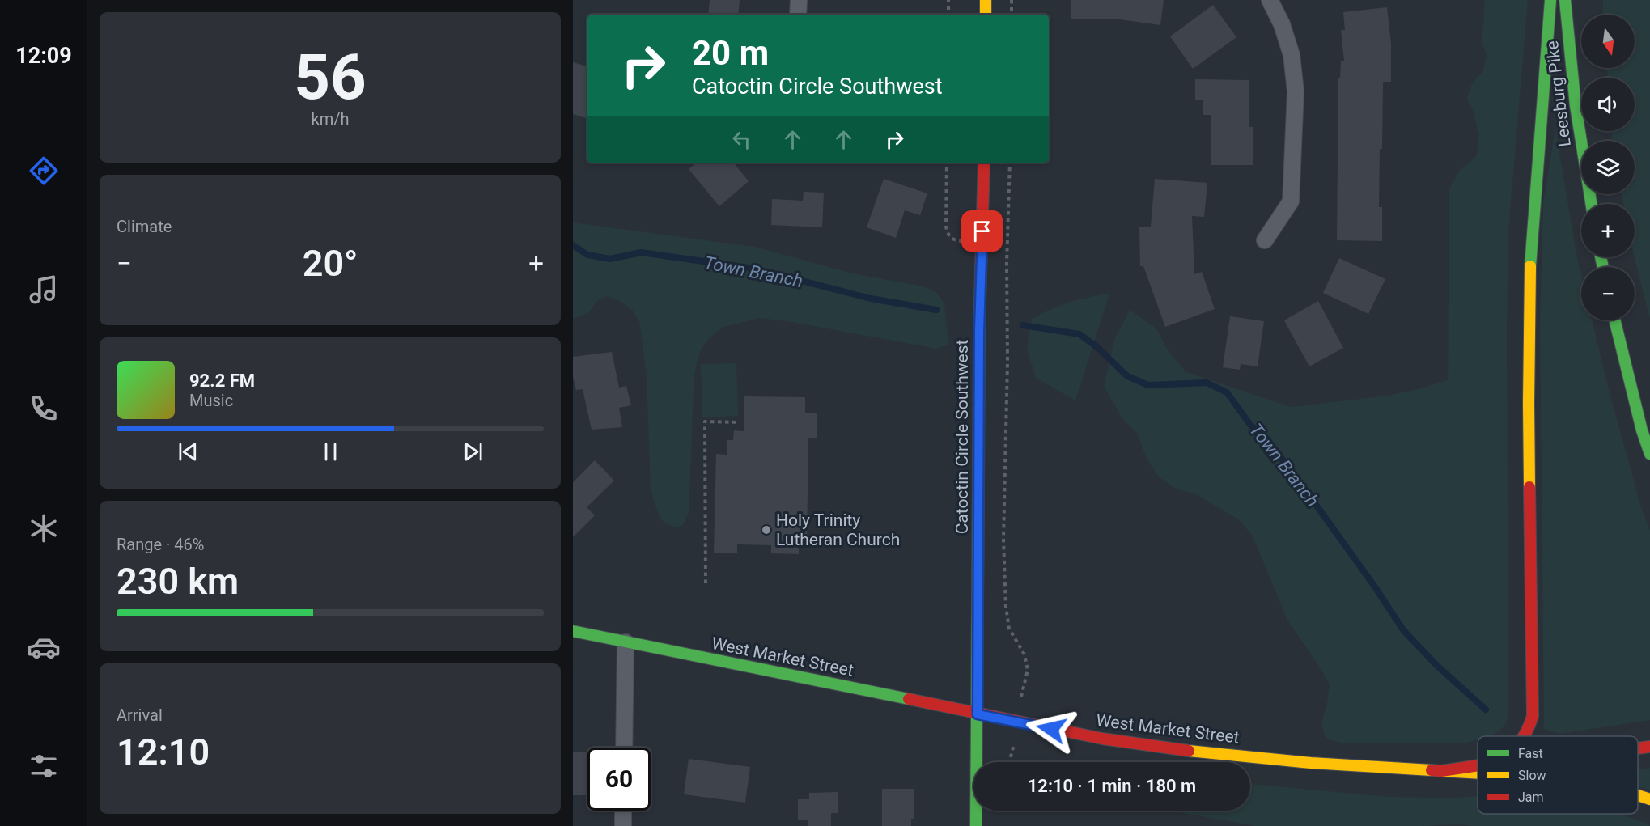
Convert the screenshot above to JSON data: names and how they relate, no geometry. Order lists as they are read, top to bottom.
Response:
{
  "streets": {
    "main road": ["Leesburg Pike", "Catoctin Circle Southwest", "West Market Street"]
  },
  "crossings": [
    ["Catoctin Circle Southwest", "West Market Street"]
  ],
  "water": ["Town Branch"],
  "places": ["Holy Trinity Lutheran Church"],
  "legend": ["Fast", "Slow", "Jam"],
  "north": "bottom",
  "page": {
    "tabs": "12:09",
    "tile": [
      ["56", "km/h"],
      "Climate",
      ["Range · 46%", "230 km"],
      ["Arrival", "12:10"]
    ],
    "map_buttons": ["+", "−"],
    "turn": ["20 m", "Catoctin Circle Southwest"],
    "heat": ["−", "20°", "+"],
    "song": ["92.2 FM", "Music"],
    "limit": "60",
    "trip": "12:10 · 1 min · 180 m"
  }
}
